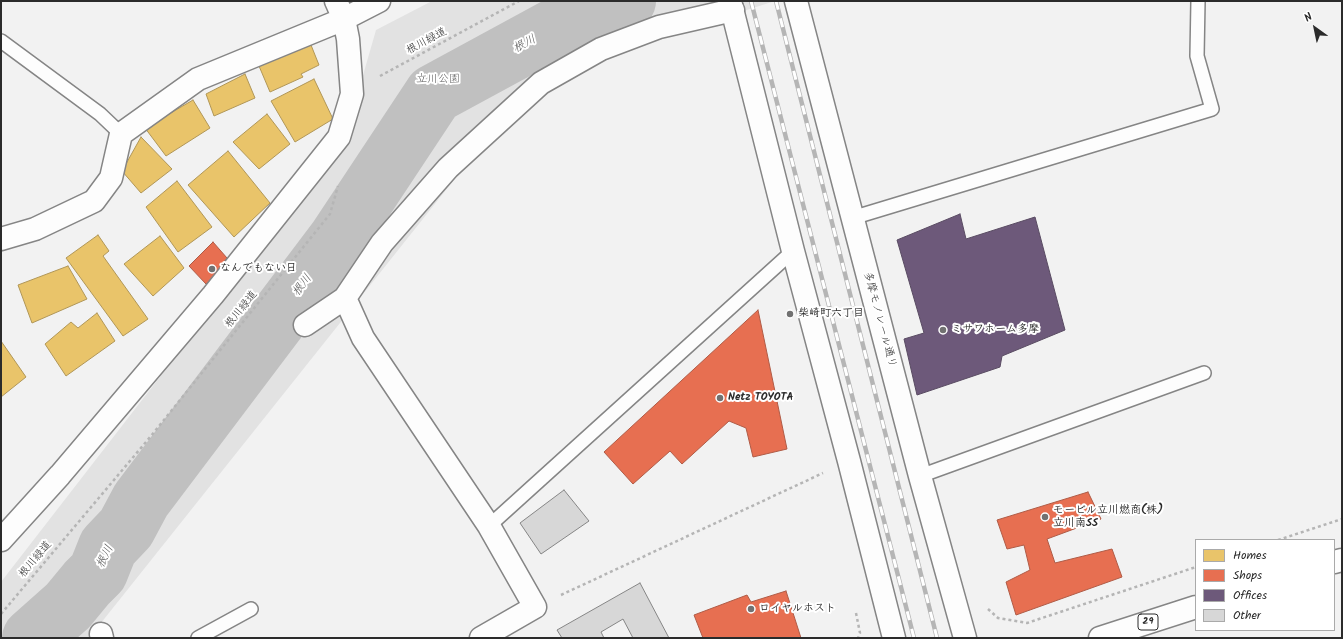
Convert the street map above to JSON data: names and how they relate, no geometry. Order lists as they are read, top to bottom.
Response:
{
  "streets": {
    "street": ["多摩モノレール通り", "29"],
    "path": ["根川緑道"]
  },
  "water": ["根川"],
  "parks": ["立川公園"],
  "places": [
    "なんでもない日",
    "柴崎町六丁目",
    "ミサワホーム多摩",
    "Netz TOYOTA",
    "モービル立川燃商(株) 立川南SS",
    "ロイヤルホスト"
  ],
  "legend": [
    "Homes",
    "Shops",
    "Offices",
    "Other"
  ],
  "north": "top left"
}
